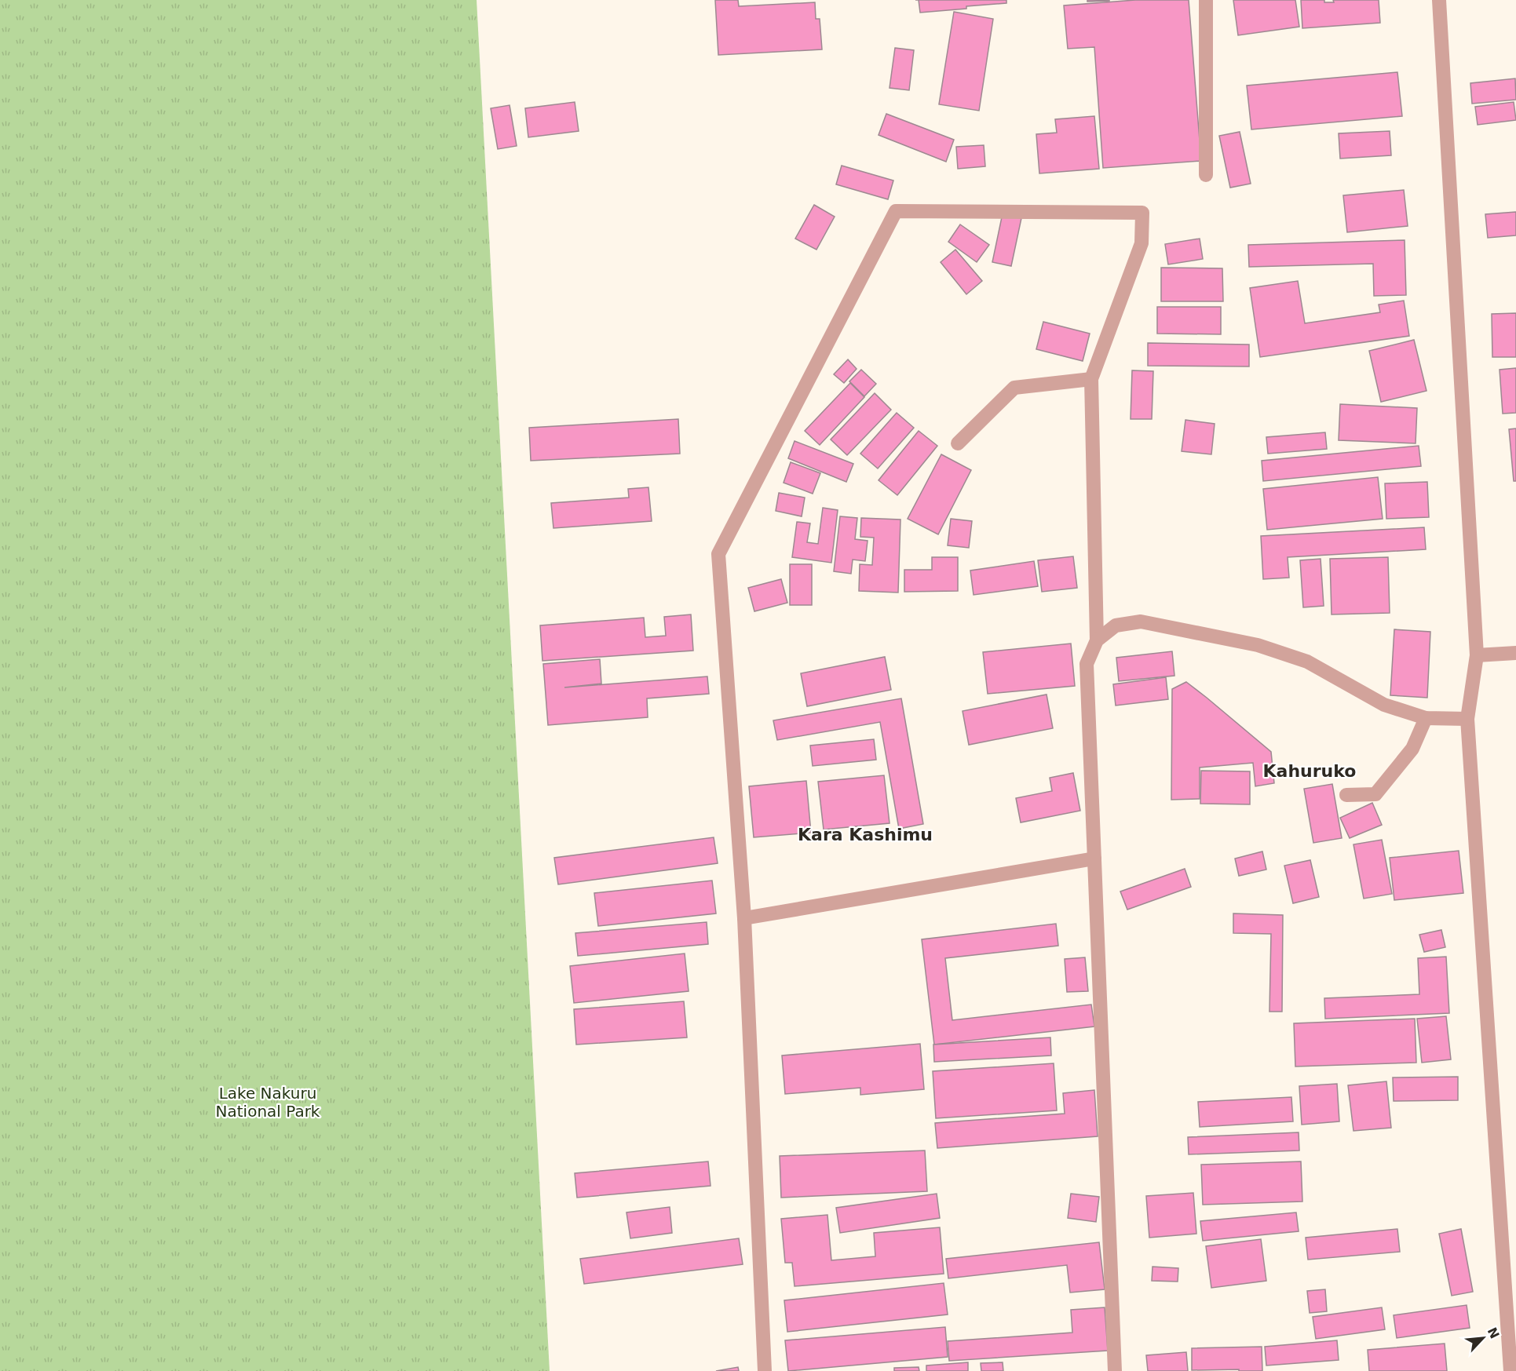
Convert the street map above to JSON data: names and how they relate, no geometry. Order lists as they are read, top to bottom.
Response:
{
  "districts": ["Kahuruko", "Kara Kashimu"],
  "parks": ["Lake Nakuru National Park"],
  "north": "top right"
}
